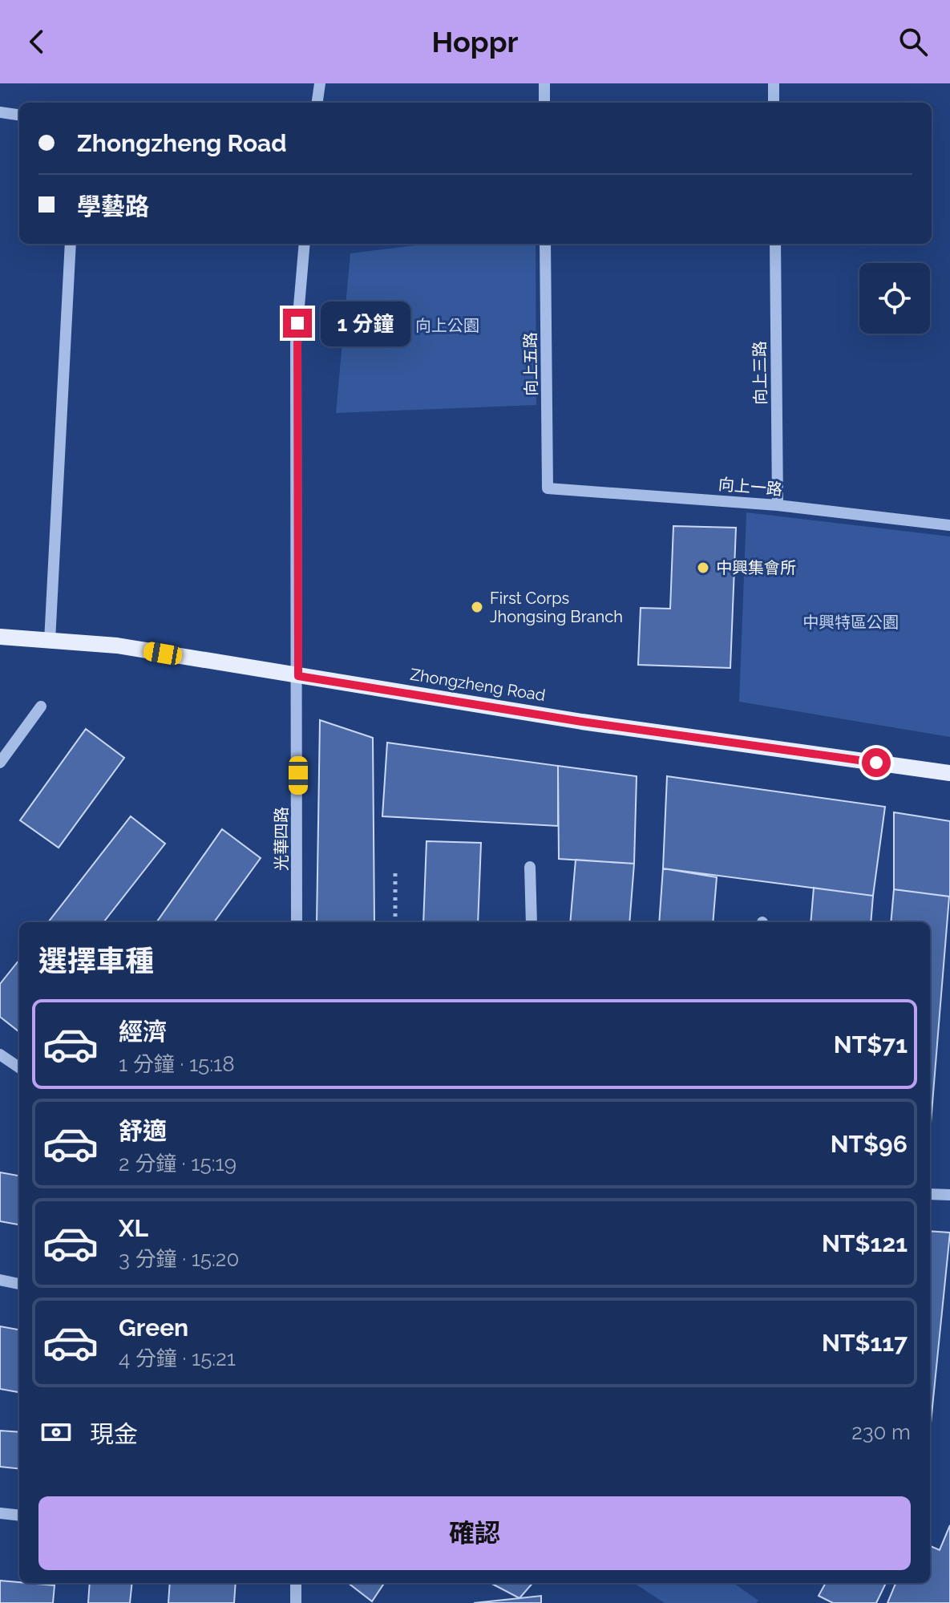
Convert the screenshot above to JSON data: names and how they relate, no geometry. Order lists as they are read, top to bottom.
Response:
{
  "streets": {
    "main road": ["Zhongzheng Road"],
    "street": [
      "向上五路",
      "向上三路",
      "向上一路",
      "光華四路"
    ]
  },
  "crossings": [
    ["向上五路", "向上一路"],
    ["向上三路", "向上一路"],
    ["Zhongzheng Road", "光華四路"]
  ],
  "parks": ["向上公園", "中興特區公園"],
  "places": ["中興集會所", "First Corps Jhongsing Branch"],
  "page": {
    "header": "Hoppr",
    "banner": ["Zhongzheng Road", "學藝路"],
    "bubble": "1 分鐘",
    "heading": "選擇車種",
    "list": [
      {
        "name": "經濟",
        "note": "1 分鐘 · 15:18",
        "value": "NT$71"
      },
      {
        "name": "舒適",
        "note": "2 分鐘 · 15:19",
        "value": "NT$96"
      },
      {
        "name": "XL",
        "note": "3 分鐘 · 15:20",
        "value": "NT$121"
      },
      {
        "name": "Green",
        "note": "4 分鐘 · 15:21",
        "value": "NT$117"
      }
    ],
    "pay": ["現金", "230 m"],
    "buttons": "確認"
  }
}
